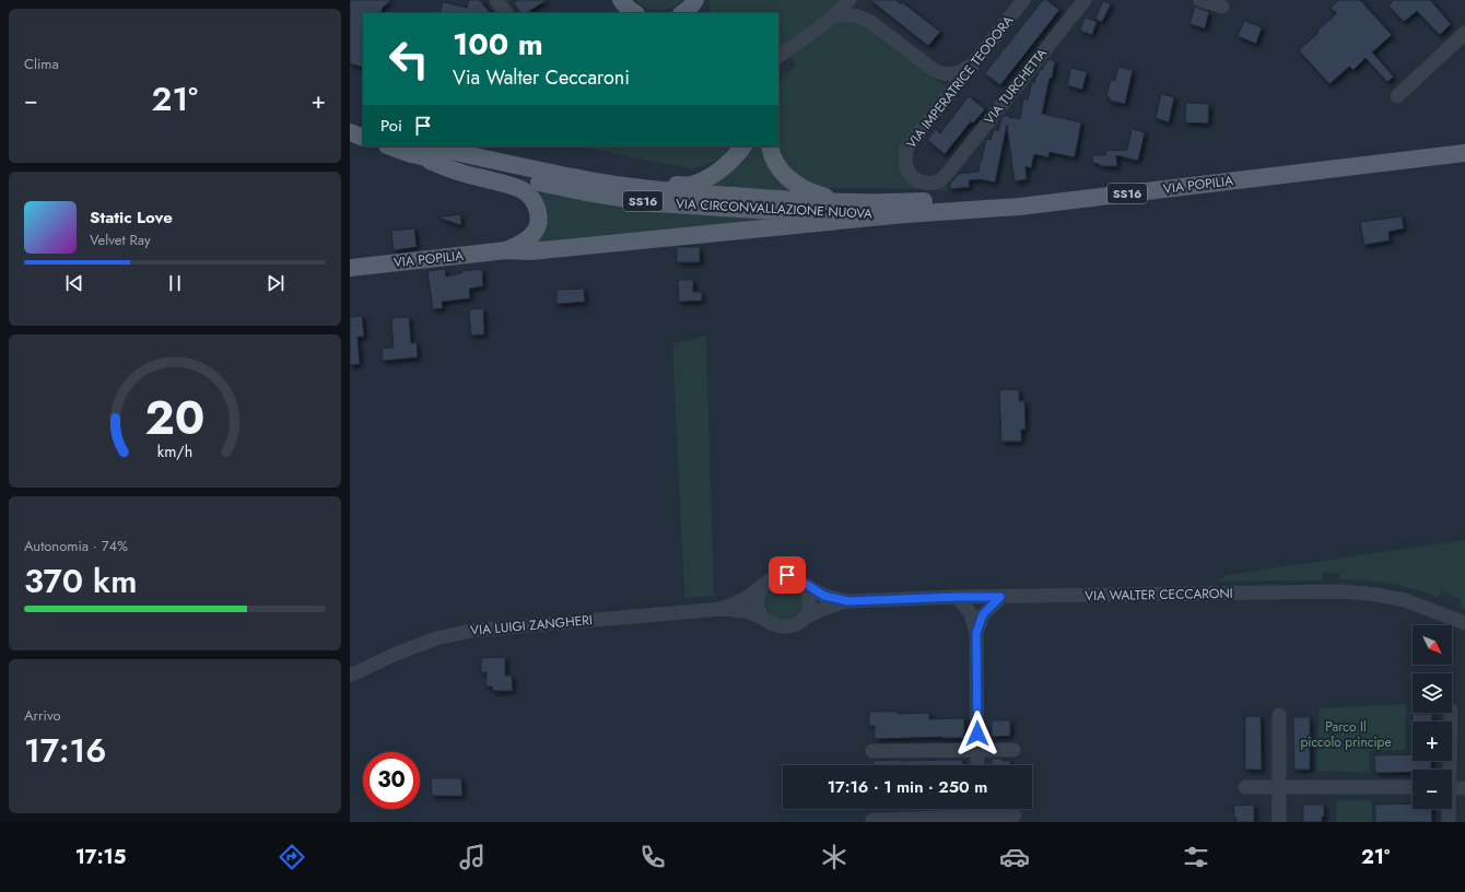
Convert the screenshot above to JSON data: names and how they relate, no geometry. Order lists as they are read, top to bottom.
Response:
{
  "streets": {
    "main road": ["VIA POPILIA", "SS16", "VIA CIRCONVALLAZIONE NUOVA"],
    "street": [
      "VIA IMPERATRICE TEODORA",
      "VIA TURCHETTA",
      "VIA WALTER CECCARONI",
      "VIA LUIGI ZANGHERI"
    ]
  },
  "crossings": [
    ["VIA IMPERATRICE TEODORA", "VIA TURCHETTA"],
    ["VIA POPILIA", "VIA CIRCONVALLAZIONE NUOVA"],
    ["VIA WALTER CECCARONI", "VIA LUIGI ZANGHERI"]
  ],
  "parks": ["Parco Il piccolo principe"],
  "north": "bottom right",
  "page": {
    "tile": [
      "Clima",
      ["Autonomia · 74%", "370 km"],
      ["Arrivo", "17:16"]
    ],
    "turn": ["100 m", "Via Walter Ceccaroni"],
    "heat": ["−", "21°", "+"],
    "then": "Poi",
    "song": ["Static Love", "Velvet Ray"],
    "map_buttons": ["+", "−"],
    "limit": "30",
    "trip": "17:16 · 1 min · 250 m",
    "tabs": ["17:15", "21°"],
    "gauge": ["20", "km/h"]
  }
}
